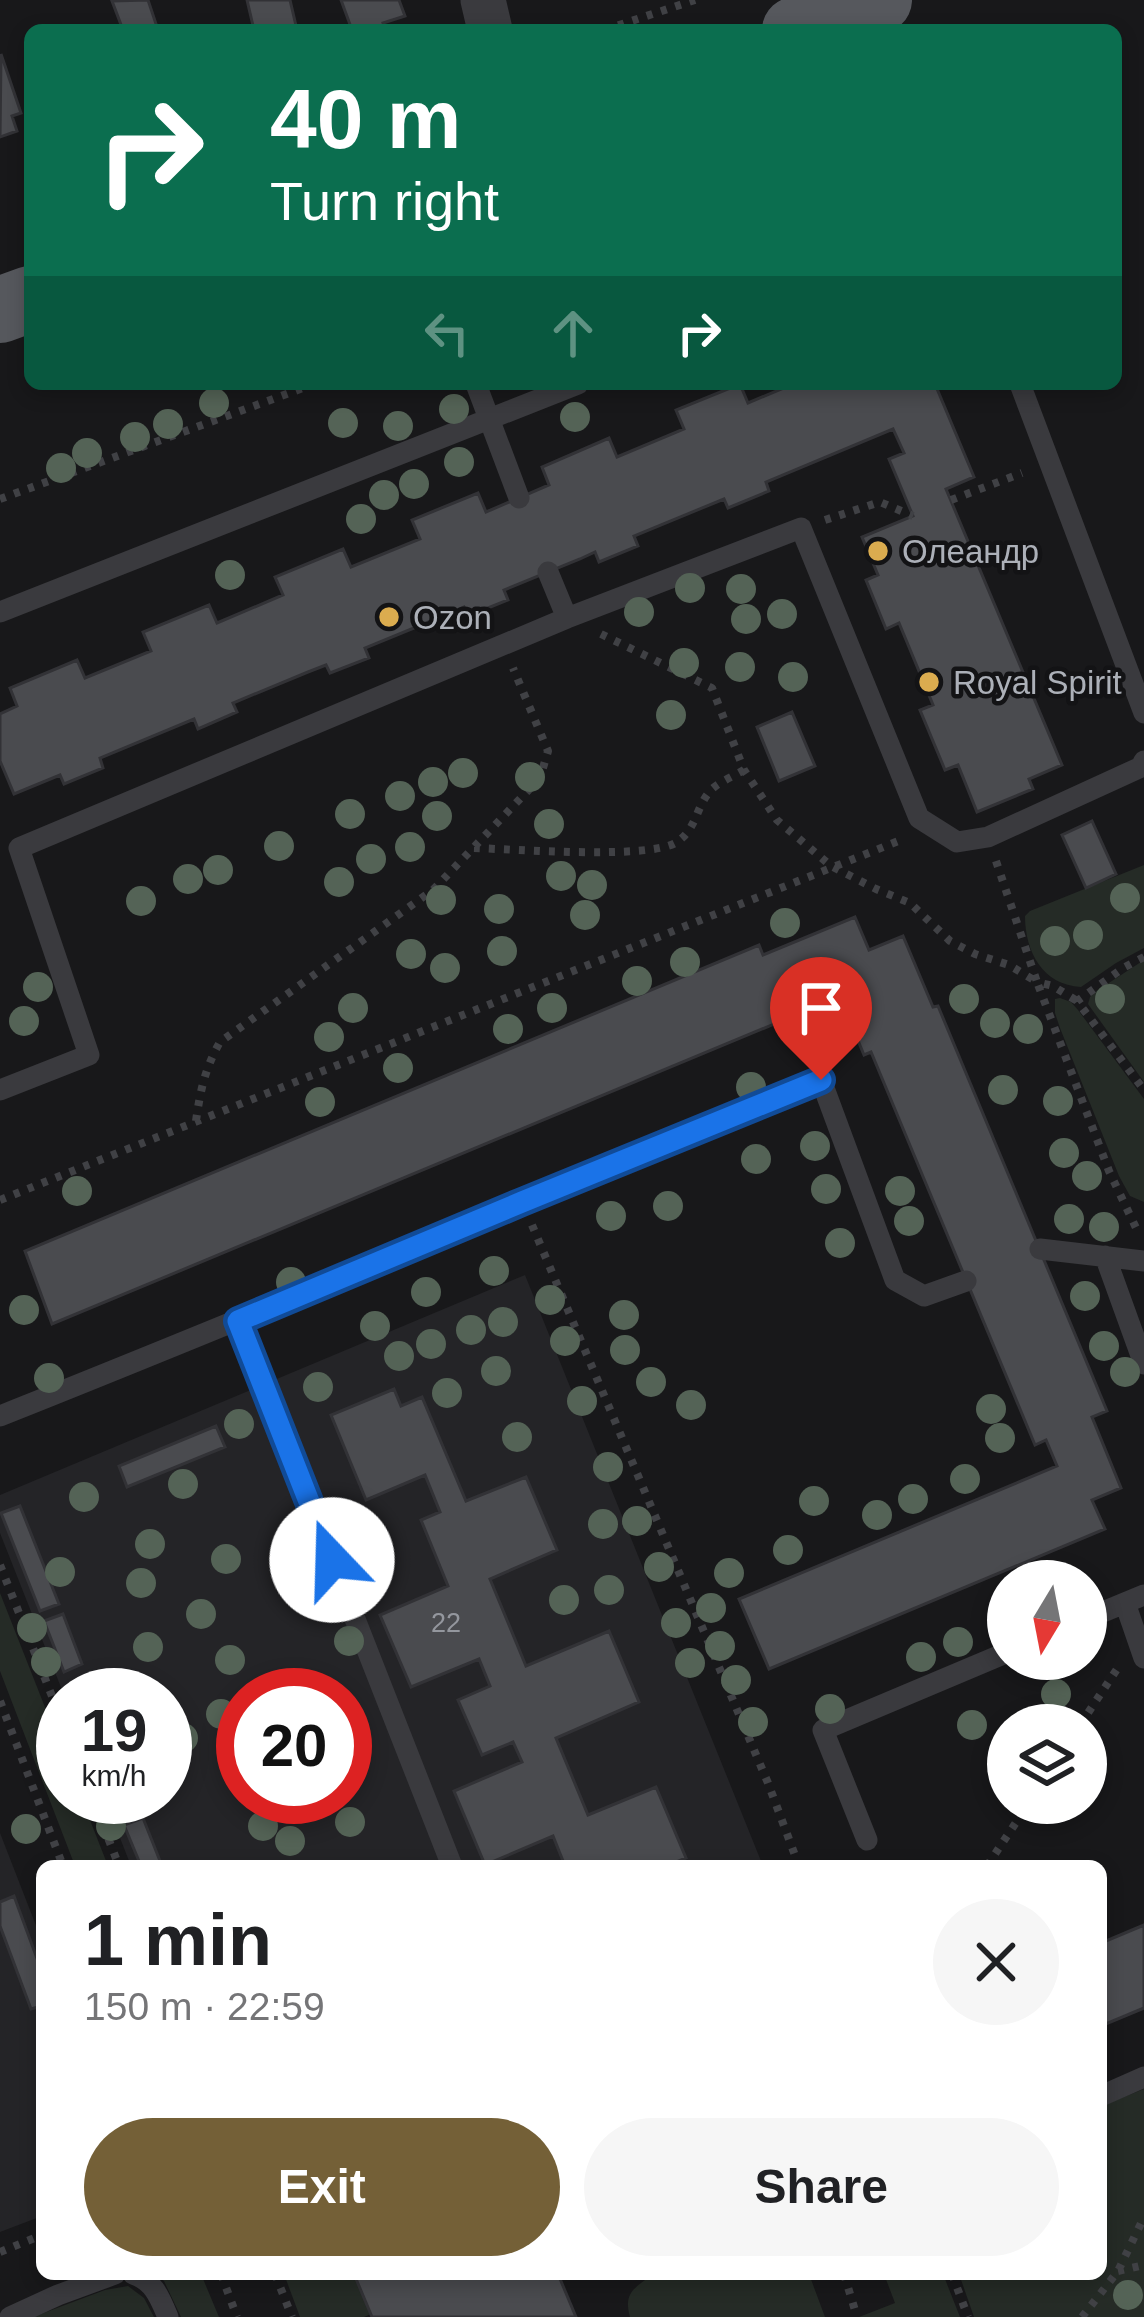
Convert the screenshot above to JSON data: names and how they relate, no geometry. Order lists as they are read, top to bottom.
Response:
{
  "places": ["Олеандр", "Ozon", "Royal Spirit"],
  "house_numbers": ["22"],
  "north": "bottom",
  "page": {
    "turn": ["40 m", "Turn right"],
    "speed": "19 km/h",
    "limit": "20",
    "heading": ["1 min", "150 m · 22:59"],
    "buttons": ["Exit", "Share"]
  }
}
